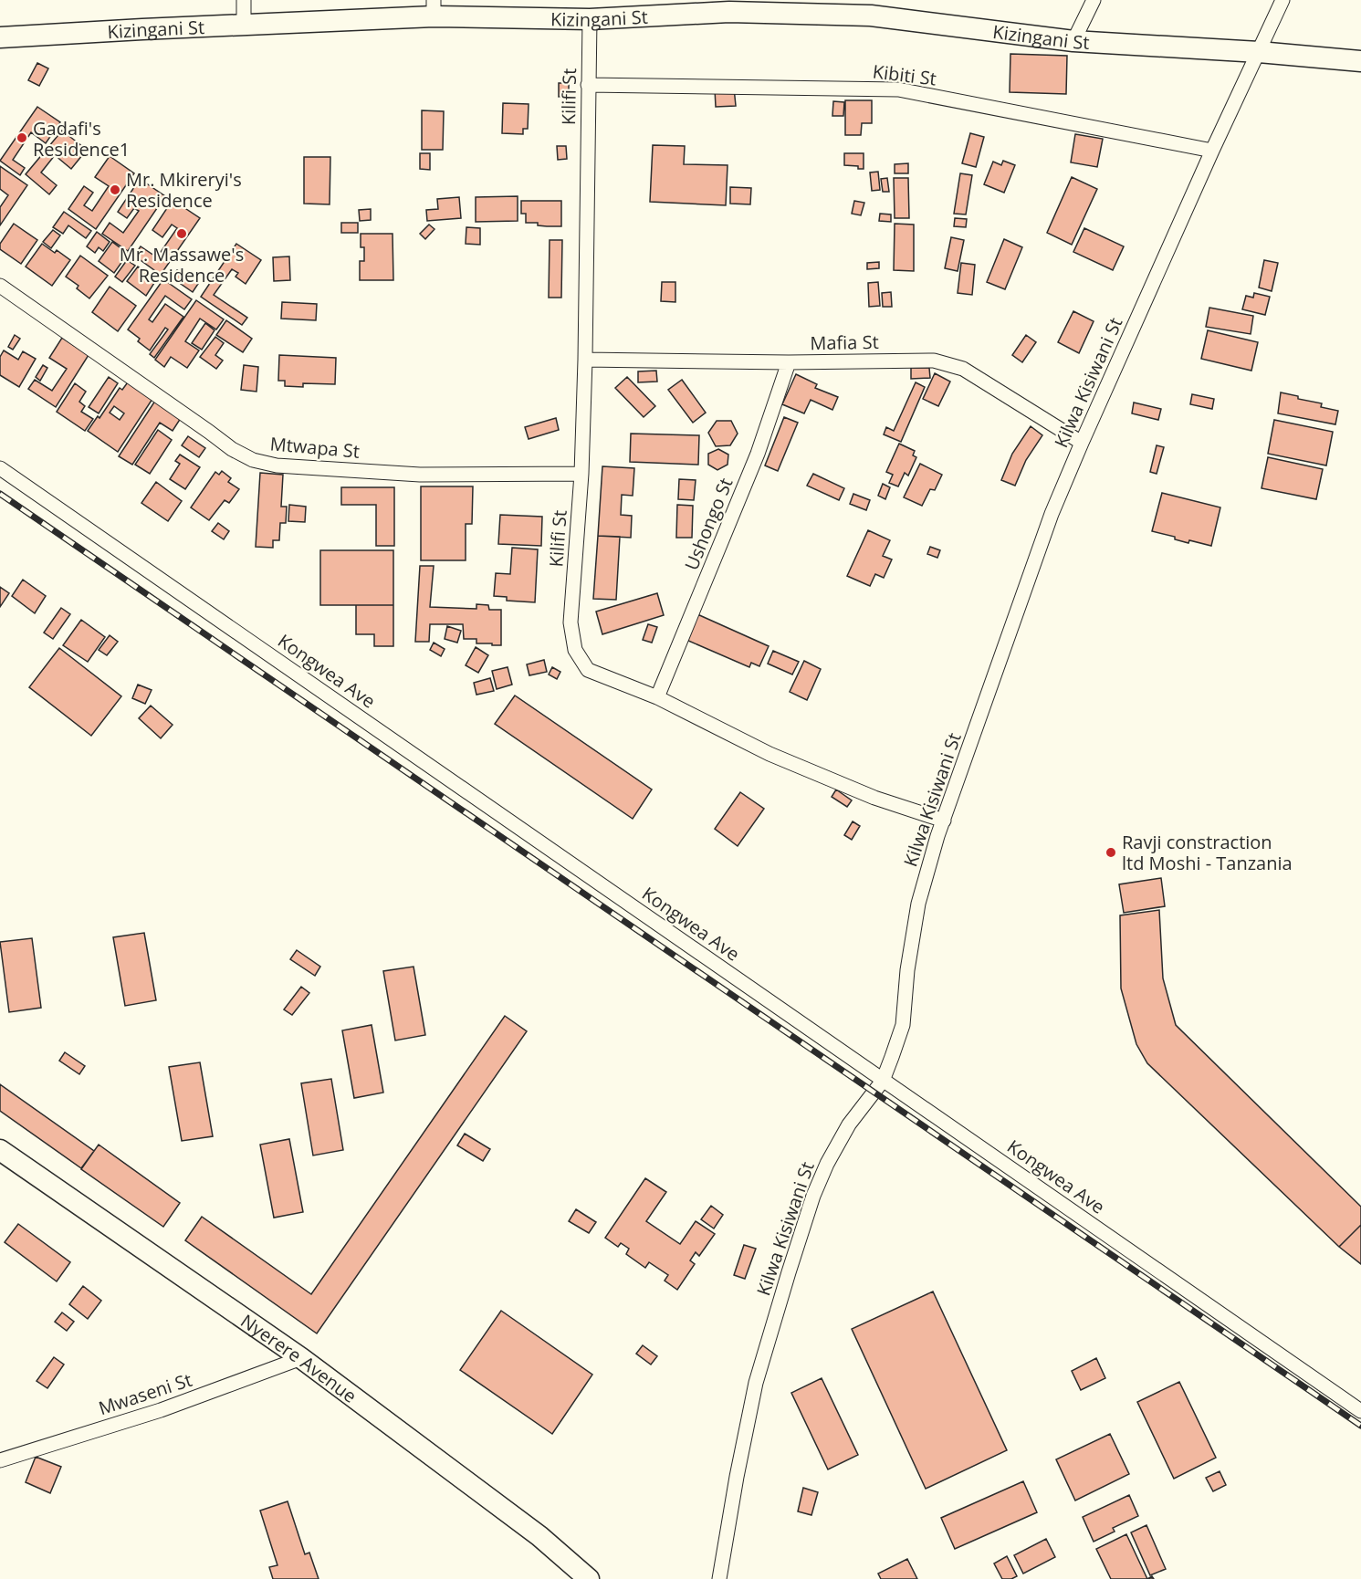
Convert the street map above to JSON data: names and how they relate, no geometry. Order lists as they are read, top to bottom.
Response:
{
  "streets": {
    "street": [
      "Kizingani St",
      "Kibiti St",
      "Kilifi St",
      "Mafia St",
      "Kilwa Kisiwani St",
      "Mtwapa St",
      "Ushongo St",
      "Kongwea Ave",
      "Nyerere Avenue",
      "Mwaseni St"
    ]
  },
  "crossings": [
    ["Kizingani St", "Kilifi St"],
    ["Kizingani St", "Kilwa Kisiwani St"],
    ["Kibiti St", "Kilifi St"],
    ["Kibiti St", "Kilwa Kisiwani St"],
    ["Kilifi St", "Mafia St"],
    ["Kilifi St", "Kilwa Kisiwani St"],
    ["Kilifi St", "Mtwapa St"],
    ["Kilifi St", "Ushongo St"],
    ["Mafia St", "Kilwa Kisiwani St"],
    ["Mafia St", "Ushongo St"],
    ["Kilwa Kisiwani St", "Kongwea Ave"],
    ["Nyerere Avenue", "Mwaseni St"]
  ],
  "places": [
    "Gadafi's Residence1",
    "Mr. Mkireryi's Residence",
    "Mr. Massawe's Residence",
    "Ravji constraction ltd Moshi - Tanzania"
  ]
}
